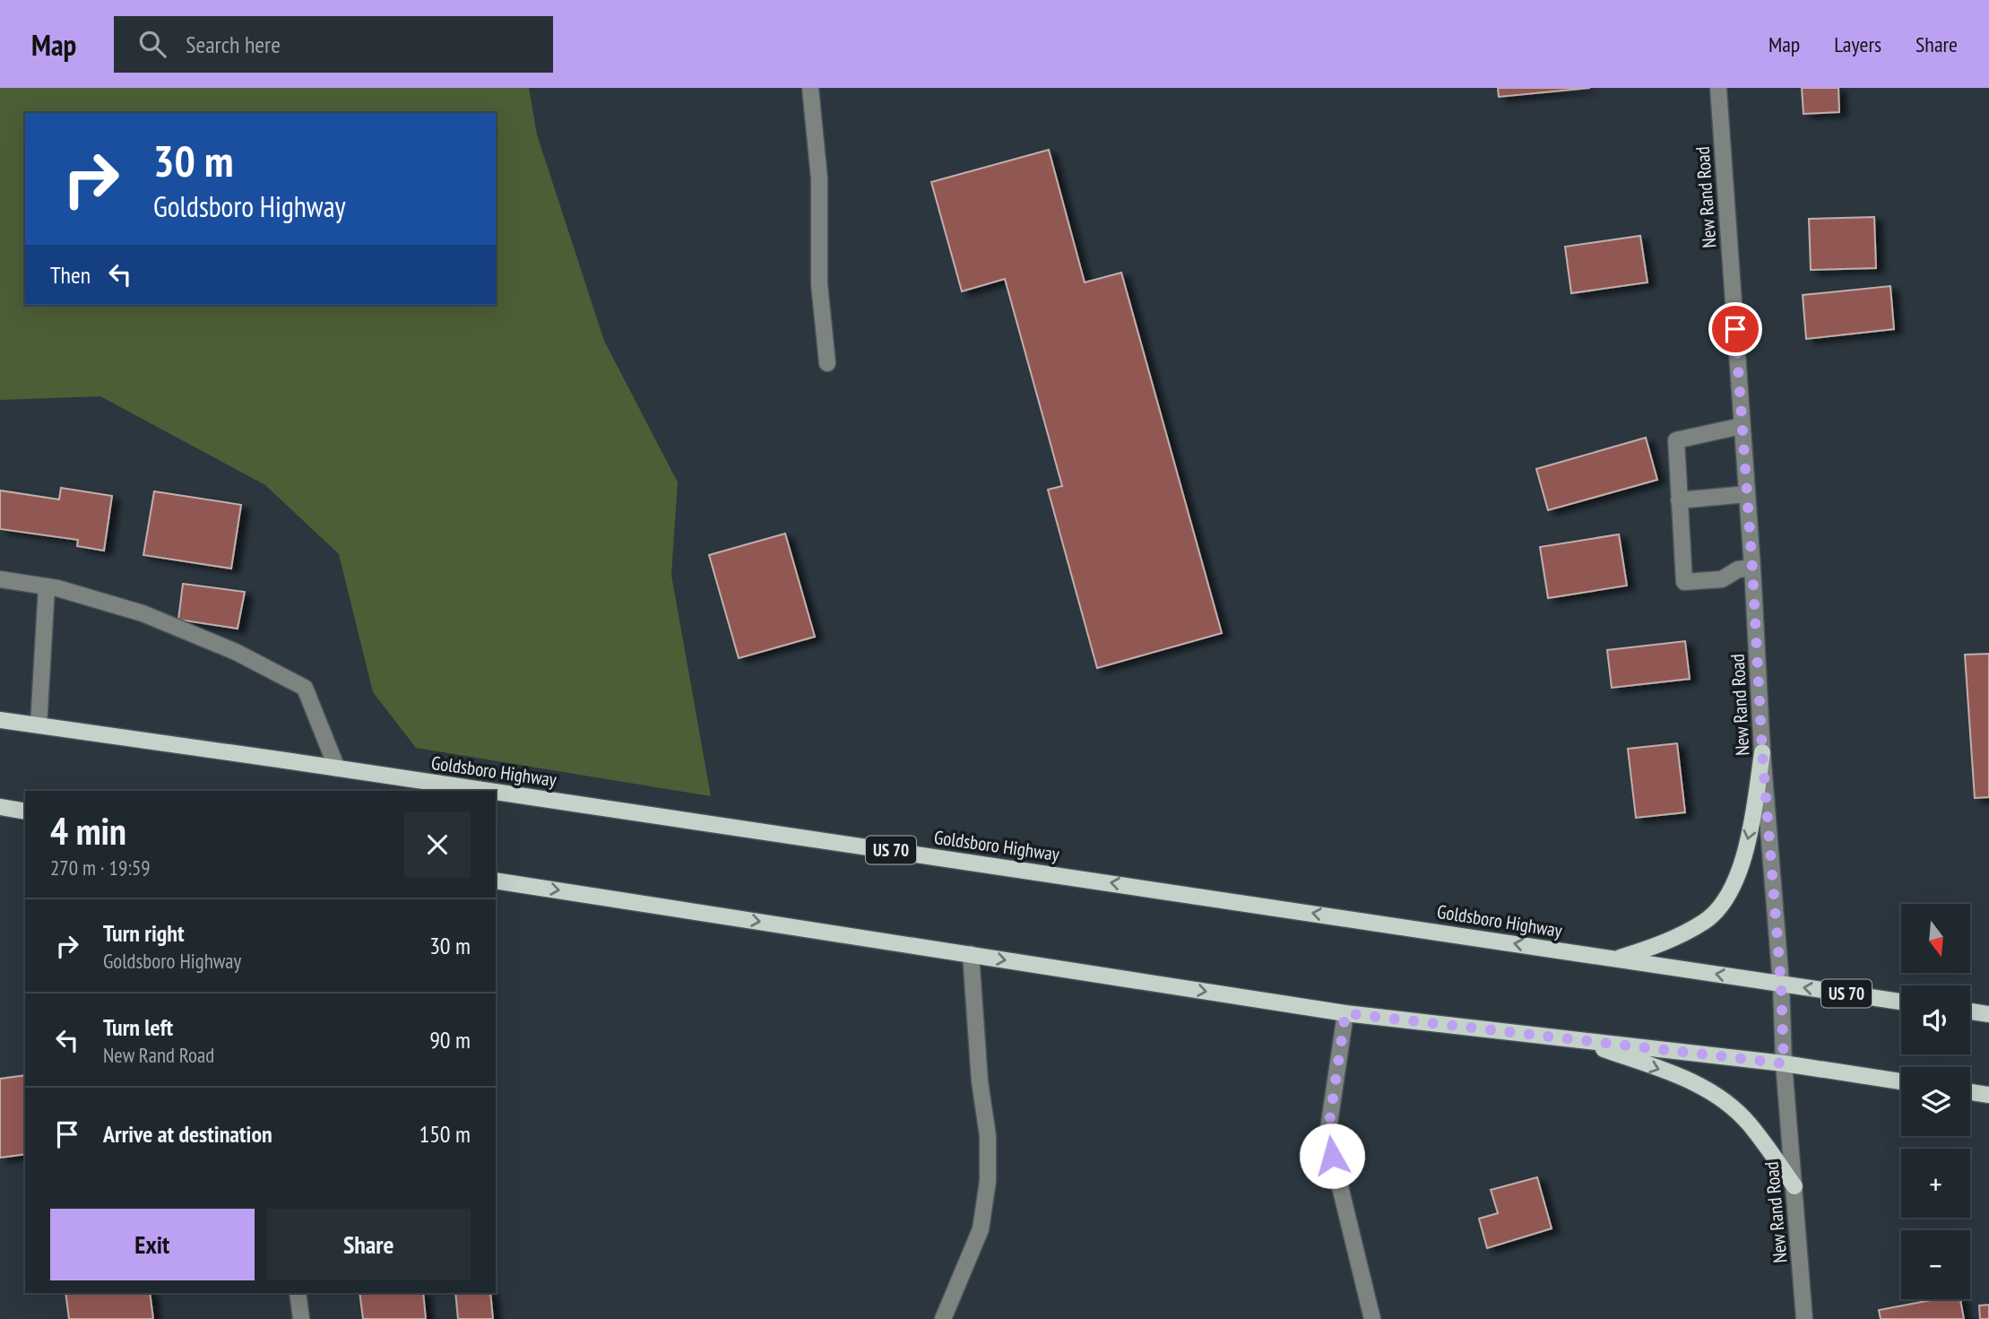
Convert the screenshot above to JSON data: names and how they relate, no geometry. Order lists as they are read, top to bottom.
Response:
{
  "streets": {
    "main road": ["Goldsboro Highway", "US 70"],
    "street": ["New Rand Road"]
  },
  "crossings": [
    ["New Rand Road", "Goldsboro Highway"]
  ],
  "north": "bottom",
  "page": {
    "header": "Map",
    "search": "Search here",
    "nav": ["Map", "Layers", "Share"],
    "turn": ["30 m", "Goldsboro Highway"],
    "then": "Then",
    "heading": ["4 min", "270 m · 19:59"],
    "list": [
      {
        "name": "Turn right",
        "note": "Goldsboro Highway",
        "value": "30 m"
      },
      {
        "name": "Turn left",
        "note": "New Rand Road",
        "value": "90 m"
      },
      {
        "name": "Arrive at destination",
        "value": "150 m"
      }
    ],
    "map_buttons": ["+", "−"],
    "buttons": ["Exit", "Share"]
  }
}
